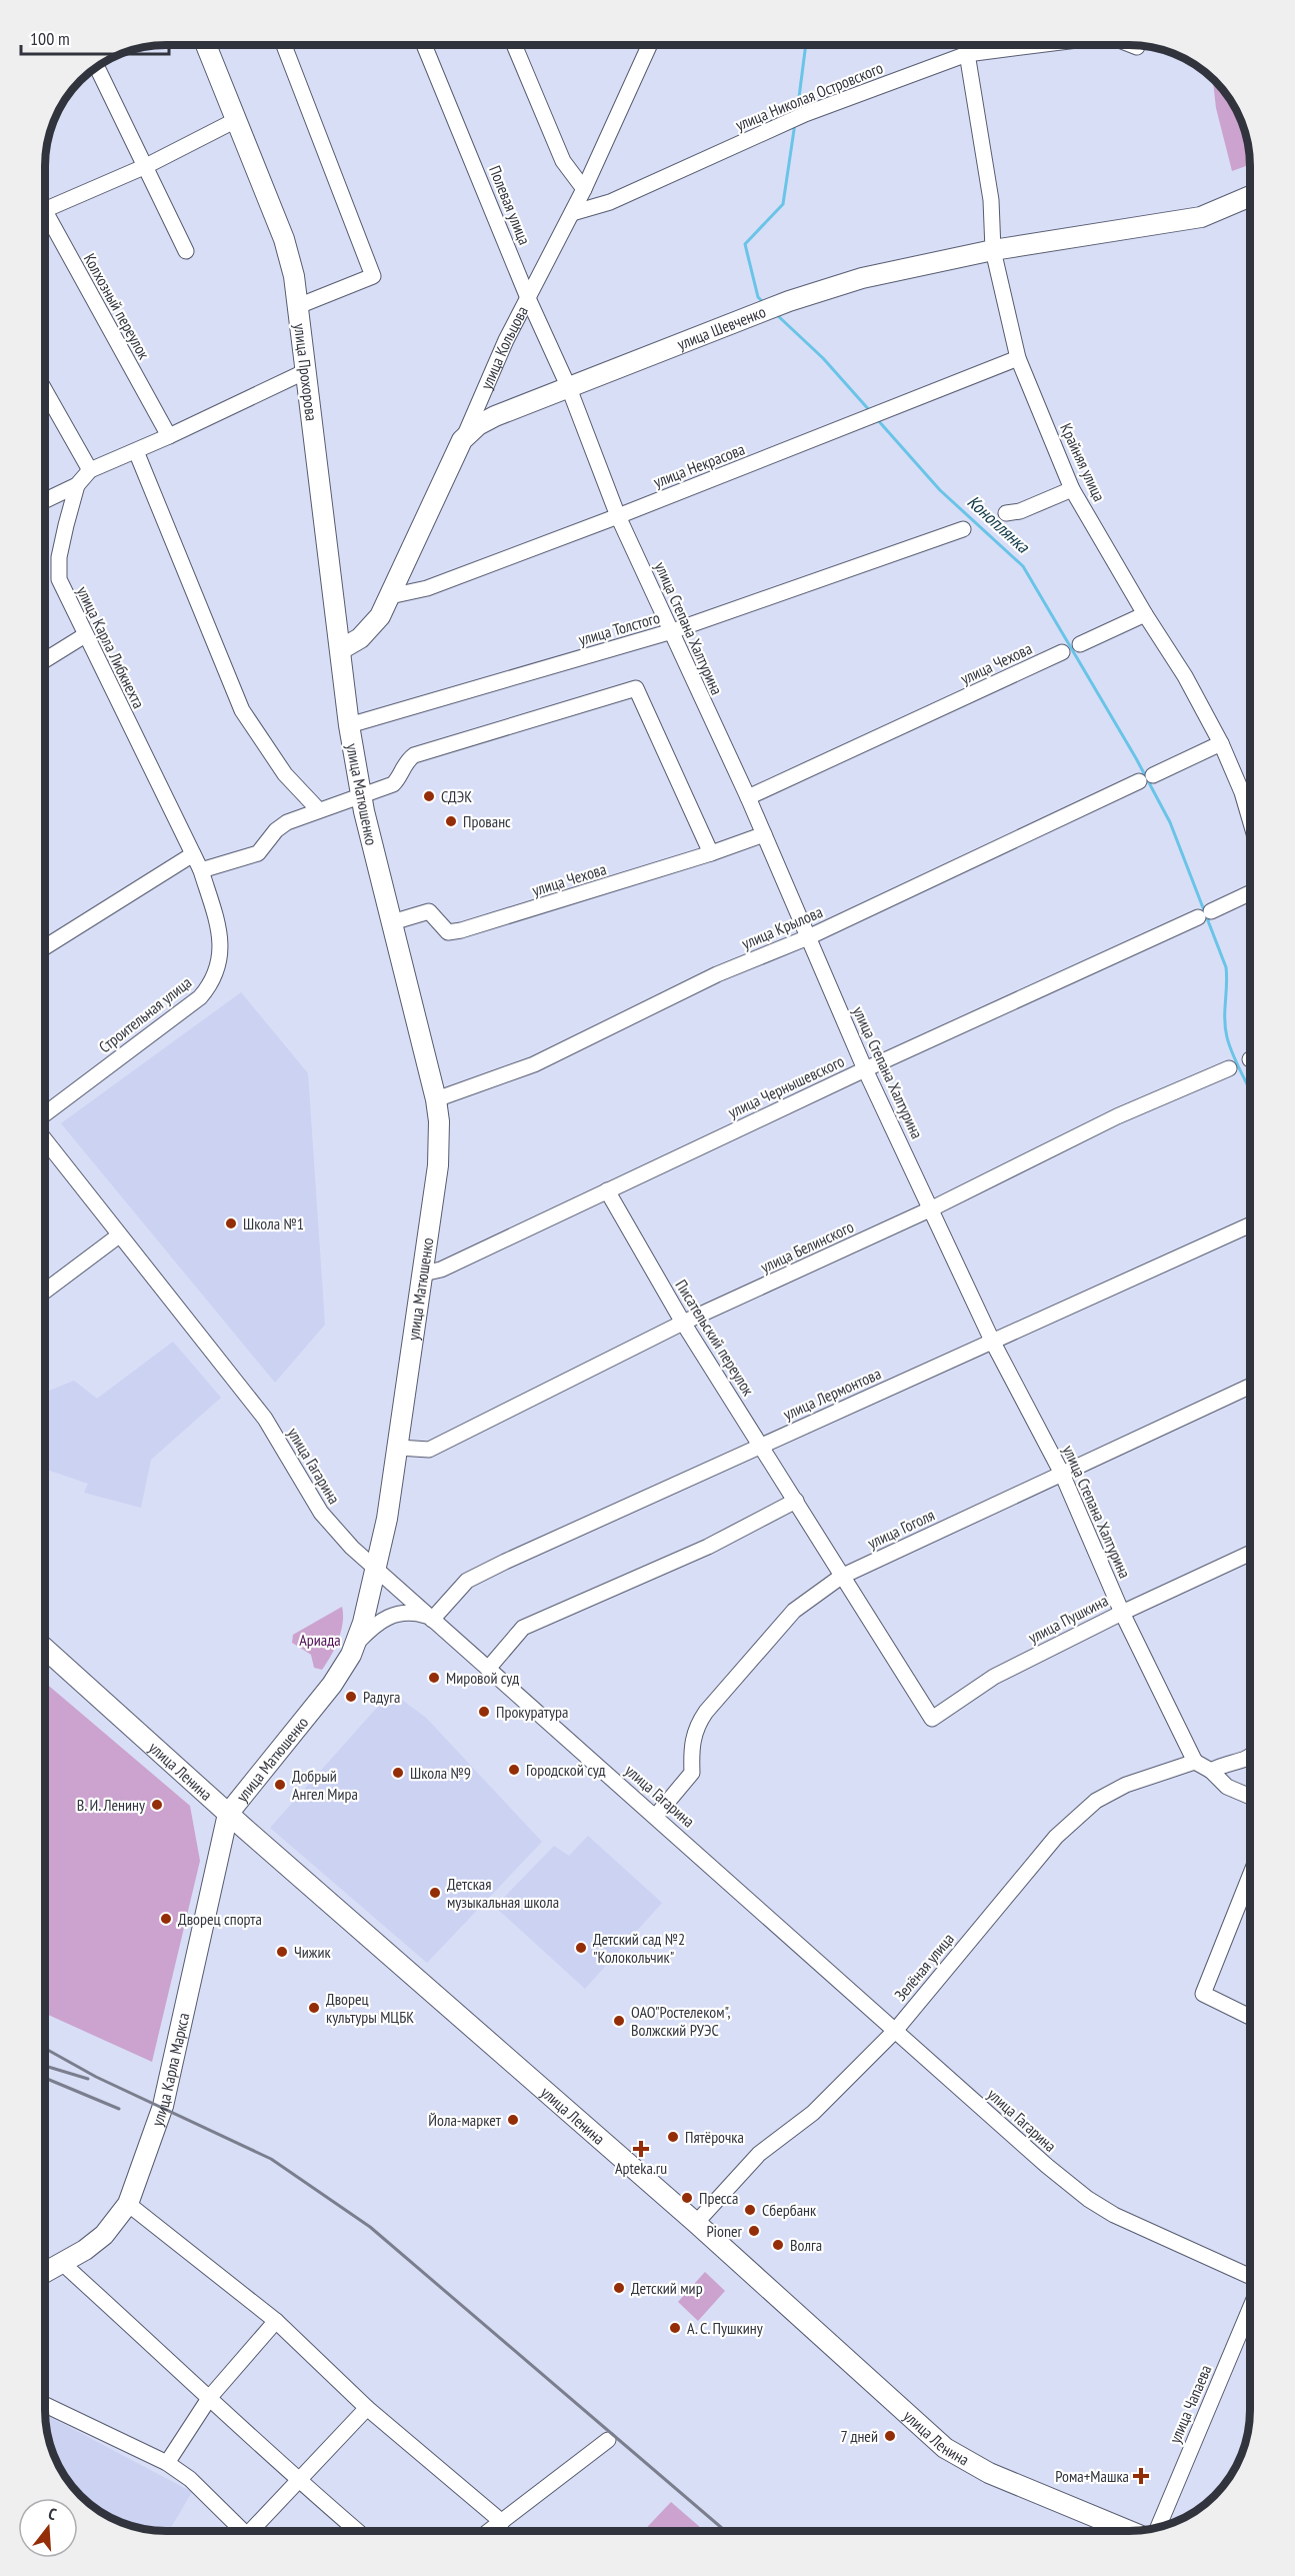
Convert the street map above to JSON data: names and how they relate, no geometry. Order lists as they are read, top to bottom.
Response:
{
  "streets": {
    "main road": [
      "улица Шевченко",
      "улица Кольцова",
      "улица Прохорова",
      "улица Матюшенко",
      "улица Ленина",
      "улица Карла Маркса"
    ],
    "street": [
      "улица Николая Островского",
      "Полевая улица",
      "Колхозный переулок",
      "Крайняя улица",
      "улица Некрасова",
      "улица Толстого",
      "улица Степана Халтурина",
      "улица Карла Либкнехта",
      "улица Чехова",
      "улица Крылова",
      "Строительная улица",
      "улица Чернышевского",
      "улица Белинского",
      "Писательский переулок",
      "улица Лермонтова",
      "улица Гагарина",
      "улица Гоголя",
      "улица Пушкина",
      "Зелёная улица",
      "улица Чапаева"
    ]
  },
  "crossings": [
    ["улица Николая Островского", "улица Кольцова"],
    ["улица Николая Островского", "Крайняя улица"],
    ["Полевая улица", "улица Шевченко"],
    ["Полевая улица", "улица Кольцова"],
    ["Полевая улица", "улица Степана Халтурина"],
    ["улица Шевченко", "улица Кольцова"],
    ["улица Шевченко", "Крайняя улица"],
    ["улица Шевченко", "улица Степана Халтурина"],
    ["улица Кольцова", "улица Прохорова"],
    ["улица Кольцова", "улица Некрасова"],
    ["улица Прохорова", "улица Толстого"],
    ["улица Прохорова", "улица Матюшенко"],
    ["Крайняя улица", "улица Некрасова"],
    ["Крайняя улица", "улица Крылова"],
    ["улица Некрасова", "улица Степана Халтурина"],
    ["улица Толстого", "улица Степана Халтурина"],
    ["улица Толстого", "улица Матюшенко"],
    ["улица Степана Халтурина", "улица Чехова"],
    ["улица Степана Халтурина", "улица Крылова"],
    ["улица Степана Халтурина", "улица Чернышевского"],
    ["улица Степана Халтурина", "улица Белинского"],
    ["улица Степана Халтурина", "улица Лермонтова"],
    ["улица Степана Халтурина", "улица Гоголя"],
    ["улица Степана Халтурина", "улица Пушкина"],
    ["улица Степана Халтурина", "Зелёная улица"],
    ["улица Карла Либкнехта", "Строительная улица"],
    ["улица Чехова", "улица Матюшенко"],
    ["улица Матюшенко", "улица Крылова"],
    ["улица Матюшенко", "улица Чернышевского"],
    ["улица Матюшенко", "улица Белинского"],
    ["улица Матюшенко", "улица Гагарина"],
    ["улица Матюшенко", "улица Ленина"],
    ["улица Матюшенко", "улица Карла Маркса"],
    ["улица Чернышевского", "Писательский переулок"],
    ["улица Белинского", "Писательский переулок"],
    ["Писательский переулок", "улица Лермонтова"],
    ["Писательский переулок", "улица Гоголя"],
    ["Писательский переулок", "улица Пушкина"],
    ["улица Лермонтова", "улица Гагарина"],
    ["улица Гагарина", "улица Гоголя"],
    ["улица Гагарина", "Зелёная улица"],
    ["улица Ленина", "Зелёная улица"],
    ["улица Ленина", "улица Карла Маркса"]
  ],
  "water": ["Коноплянка"],
  "parks": ["Ариада"],
  "places": {
    "other": [
      "СДЭК",
      "Прованс",
      "Школа №1",
      "Мировой суд",
      "Радуга",
      "Прокуратура",
      "Городской суд",
      "Школа №9",
      "Добрый Ангел Мира",
      "В. И. Ленину",
      "Детская музыкальная школа",
      "Дворец спорта",
      "Детский сад №2 \"Колокольчик\"",
      "Чижик",
      "Дворец культуры МЦБК",
      "ОАО\"Ростелеком\", Волжский РУЭС",
      "Йола-маркет",
      "Пятёрочка",
      "Пресса",
      "Сбербанк",
      "Pioner",
      "Волга",
      "Детский мир",
      "А. С. Пушкину",
      "7 дней"
    ],
    "health": ["Apteka.ru", "Рома+Машка"]
  },
  "scale_bar": "100 m",
  "north": "top"
}
